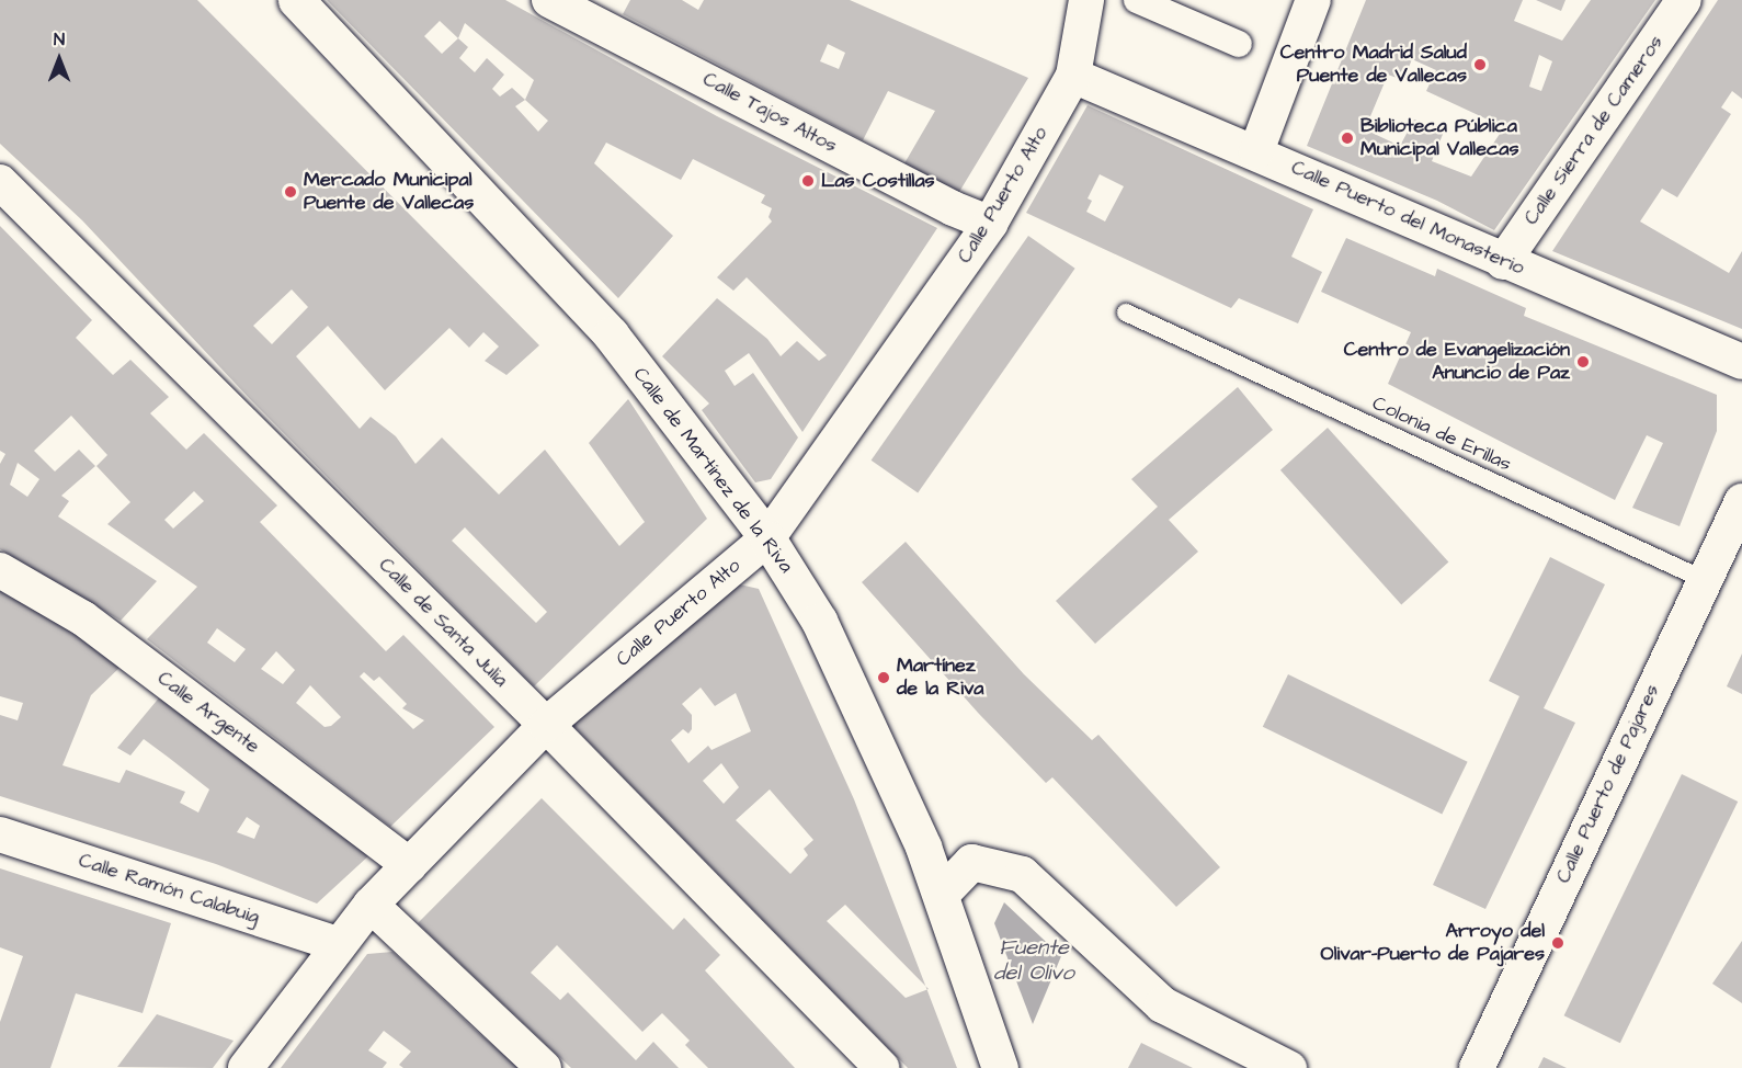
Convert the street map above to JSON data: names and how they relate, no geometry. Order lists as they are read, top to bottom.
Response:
{
  "streets": {
    "street": [
      "Calle Tajos Altos",
      "Calle Sierra de Cameros",
      "Calle Puerto Alto",
      "Calle Puerto del Monasterio",
      "Calle de Martínez de la Riva",
      "Calle de Santa Julia",
      "Calle Argente",
      "Calle Puerto de Pajares",
      "Calle Ramón Calabuig"
    ],
    "lane": ["Colonia de Erillas"]
  },
  "crossings": [
    ["Calle Tajos Altos", "Calle Puerto Alto"],
    ["Calle Sierra de Cameros", "Calle Puerto del Monasterio"],
    ["Calle Puerto Alto", "Calle Puerto del Monasterio"],
    ["Calle Puerto Alto", "Calle de Martínez de la Riva"],
    ["Calle Puerto Alto", "Calle de Santa Julia"],
    ["Calle Puerto Alto", "Calle Argente"],
    ["Calle Puerto Alto", "Calle Ramón Calabuig"],
    ["Colonia de Erillas", "Calle Puerto de Pajares"]
  ],
  "water": ["Fuente del Olivo"],
  "places": [
    "Centro Madrid Salud Puente de Vallecas",
    "Biblioteca Pública Municipal Vallecas",
    "Las Costillas",
    "Mercado Municipal Puente de Vallecas",
    "Centro de Evangelización Anuncio de Paz",
    "Martínez de la Riva",
    "Arroyo del Olivar-Puerto de Pajares"
  ],
  "north": "top"
}
